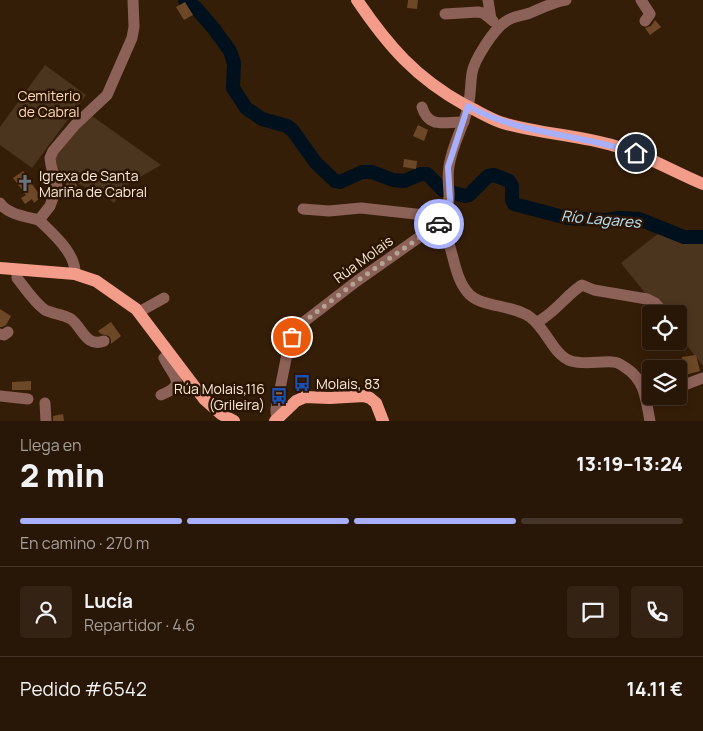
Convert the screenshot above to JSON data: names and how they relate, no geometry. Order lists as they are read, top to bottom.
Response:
{
  "streets": {
    "street": ["Rúa Molais"]
  },
  "water": ["Río Lagares"],
  "parks": ["Cemiterio de Cabral"],
  "places": {
    "church": ["Igrexa de Santa Mariña de Cabral"],
    "bus stop": ["Molais, 83", "Rúa Molais,116 (Grileira)"]
  },
  "page": {
    "heading": ["2 min", "Llega en", "13:19–13:24"],
    "panel": [
      "Lucía",
      "Repartidor · 4.6",
      "Pedido #6542",
      "14.11 €"
    ],
    "bar": "En camino · 270 m"
  }
}
